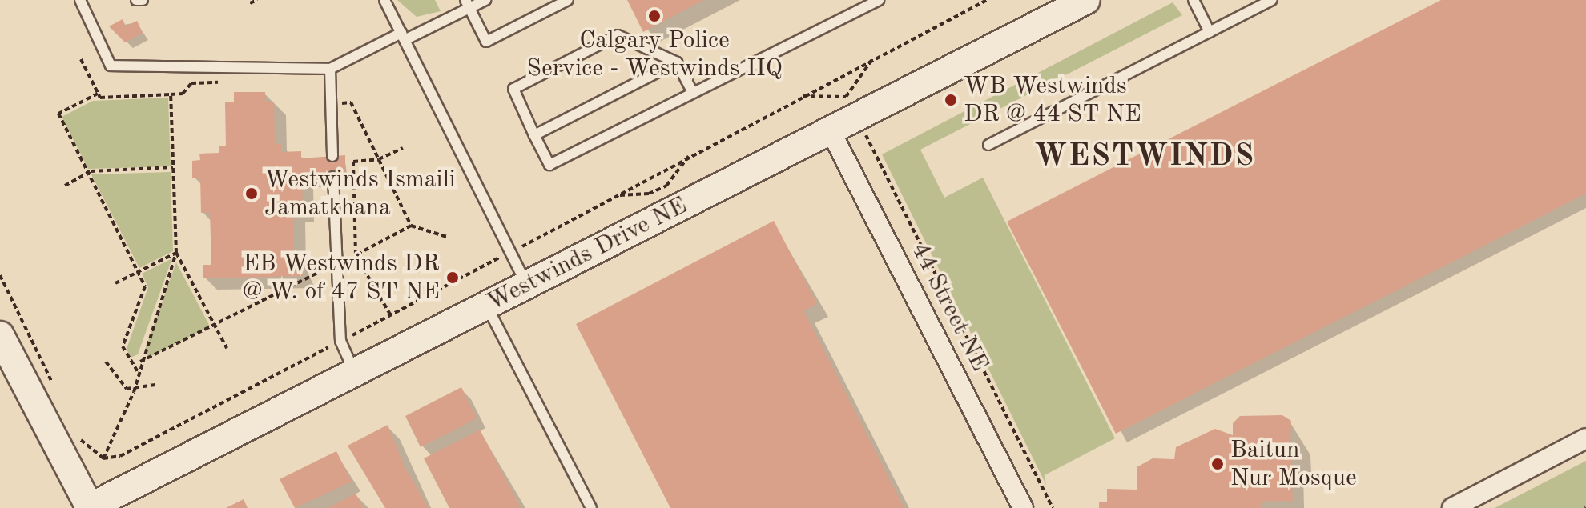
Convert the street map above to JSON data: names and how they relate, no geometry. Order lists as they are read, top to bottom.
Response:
{
  "streets": {
    "street": ["Westwinds Drive NE", "44 Street NE"]
  },
  "crossings": [
    ["Westwinds Drive NE", "44 Street NE"]
  ],
  "districts": ["WESTWINDS"],
  "places": [
    "Calgary Police Service - Westwinds HQ",
    "WB Westwinds DR @ 44 ST NE",
    "Westwinds Ismaili Jamatkhana",
    "EB Westwinds DR @ W. of 47 ST NE",
    "Baitun Nur Mosque"
  ]
}
